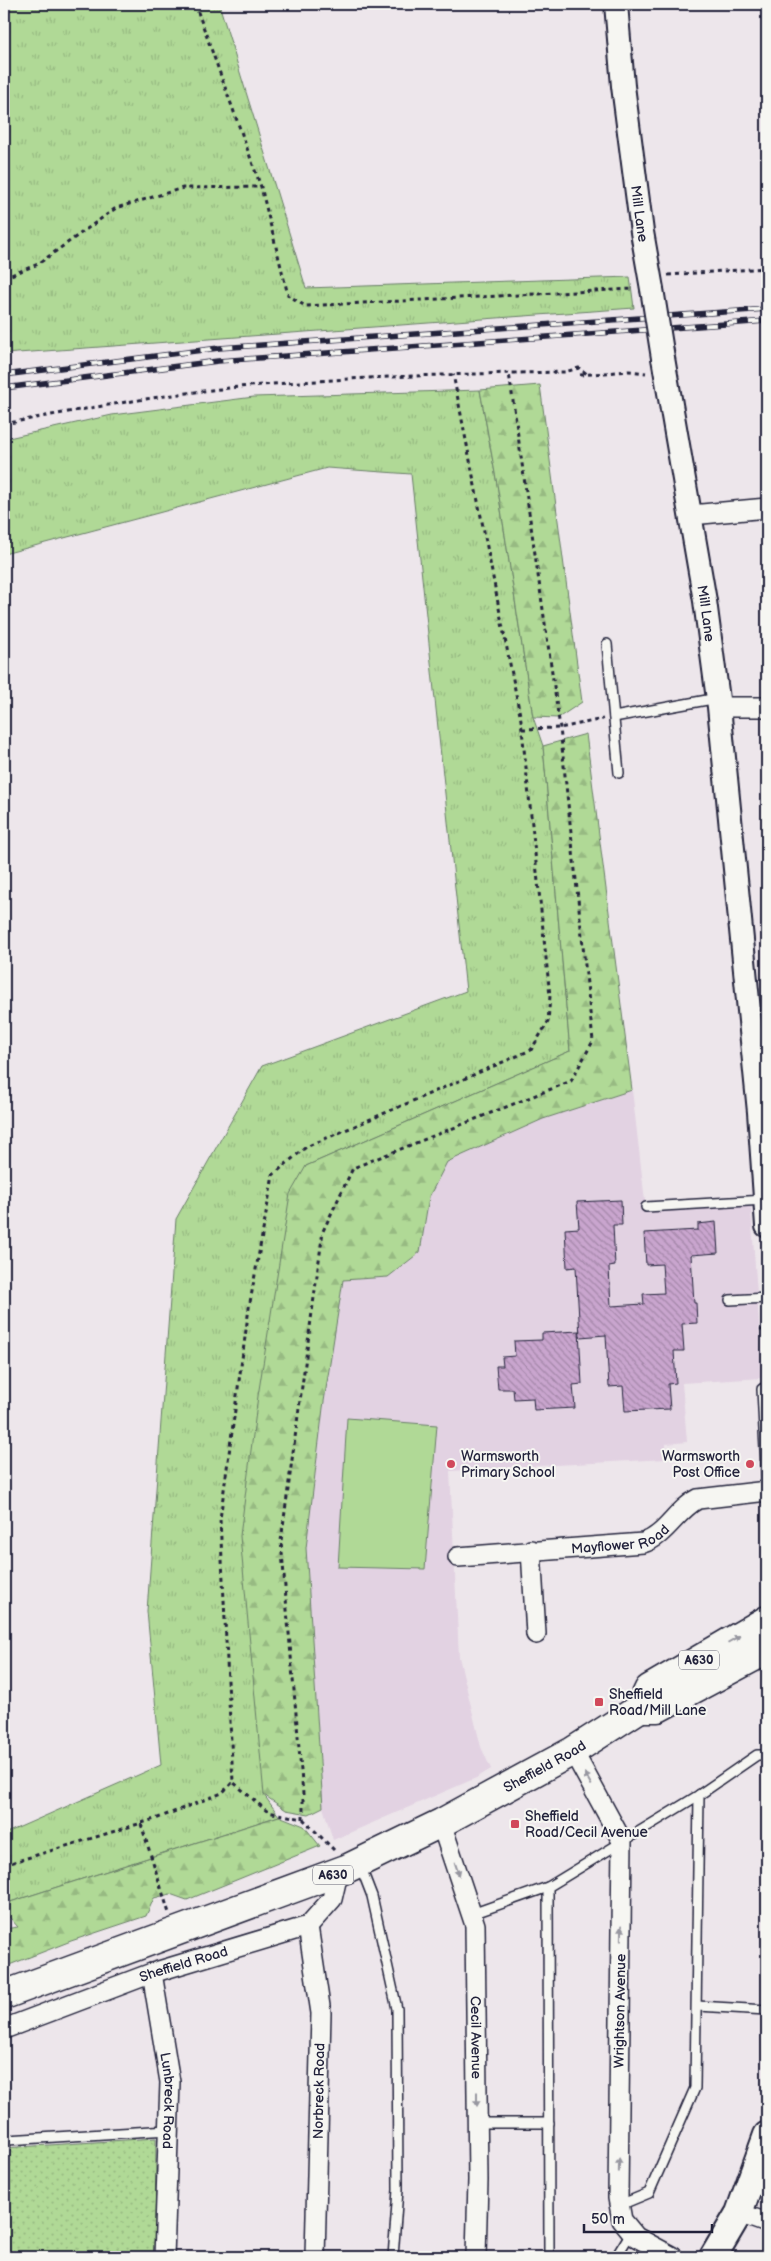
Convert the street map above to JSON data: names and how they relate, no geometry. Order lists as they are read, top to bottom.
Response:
{
  "streets": {
    "main road": ["A630", "Sheffield Road"],
    "street": [
      "Mill Lane",
      "Mayflower Road",
      "Wrightson Avenue",
      "Cecil Avenue",
      "Norbreck Road",
      "Lunbreck Road"
    ]
  },
  "crossings": [
    ["Sheffield Road", "Wrightson Avenue"],
    ["Sheffield Road", "Cecil Avenue"],
    ["Sheffield Road", "Norbreck Road"],
    ["Sheffield Road", "Lunbreck Road"]
  ],
  "one_way": ["Wrightson Avenue", "Cecil Avenue"],
  "places": {
    "other": ["Warmsworth Primary School", "Warmsworth Post Office"],
    "transit": ["Sheffield Road/Mill Lane", "Sheffield Road/Cecil Avenue"]
  },
  "scale_bar": "50 m"
}
